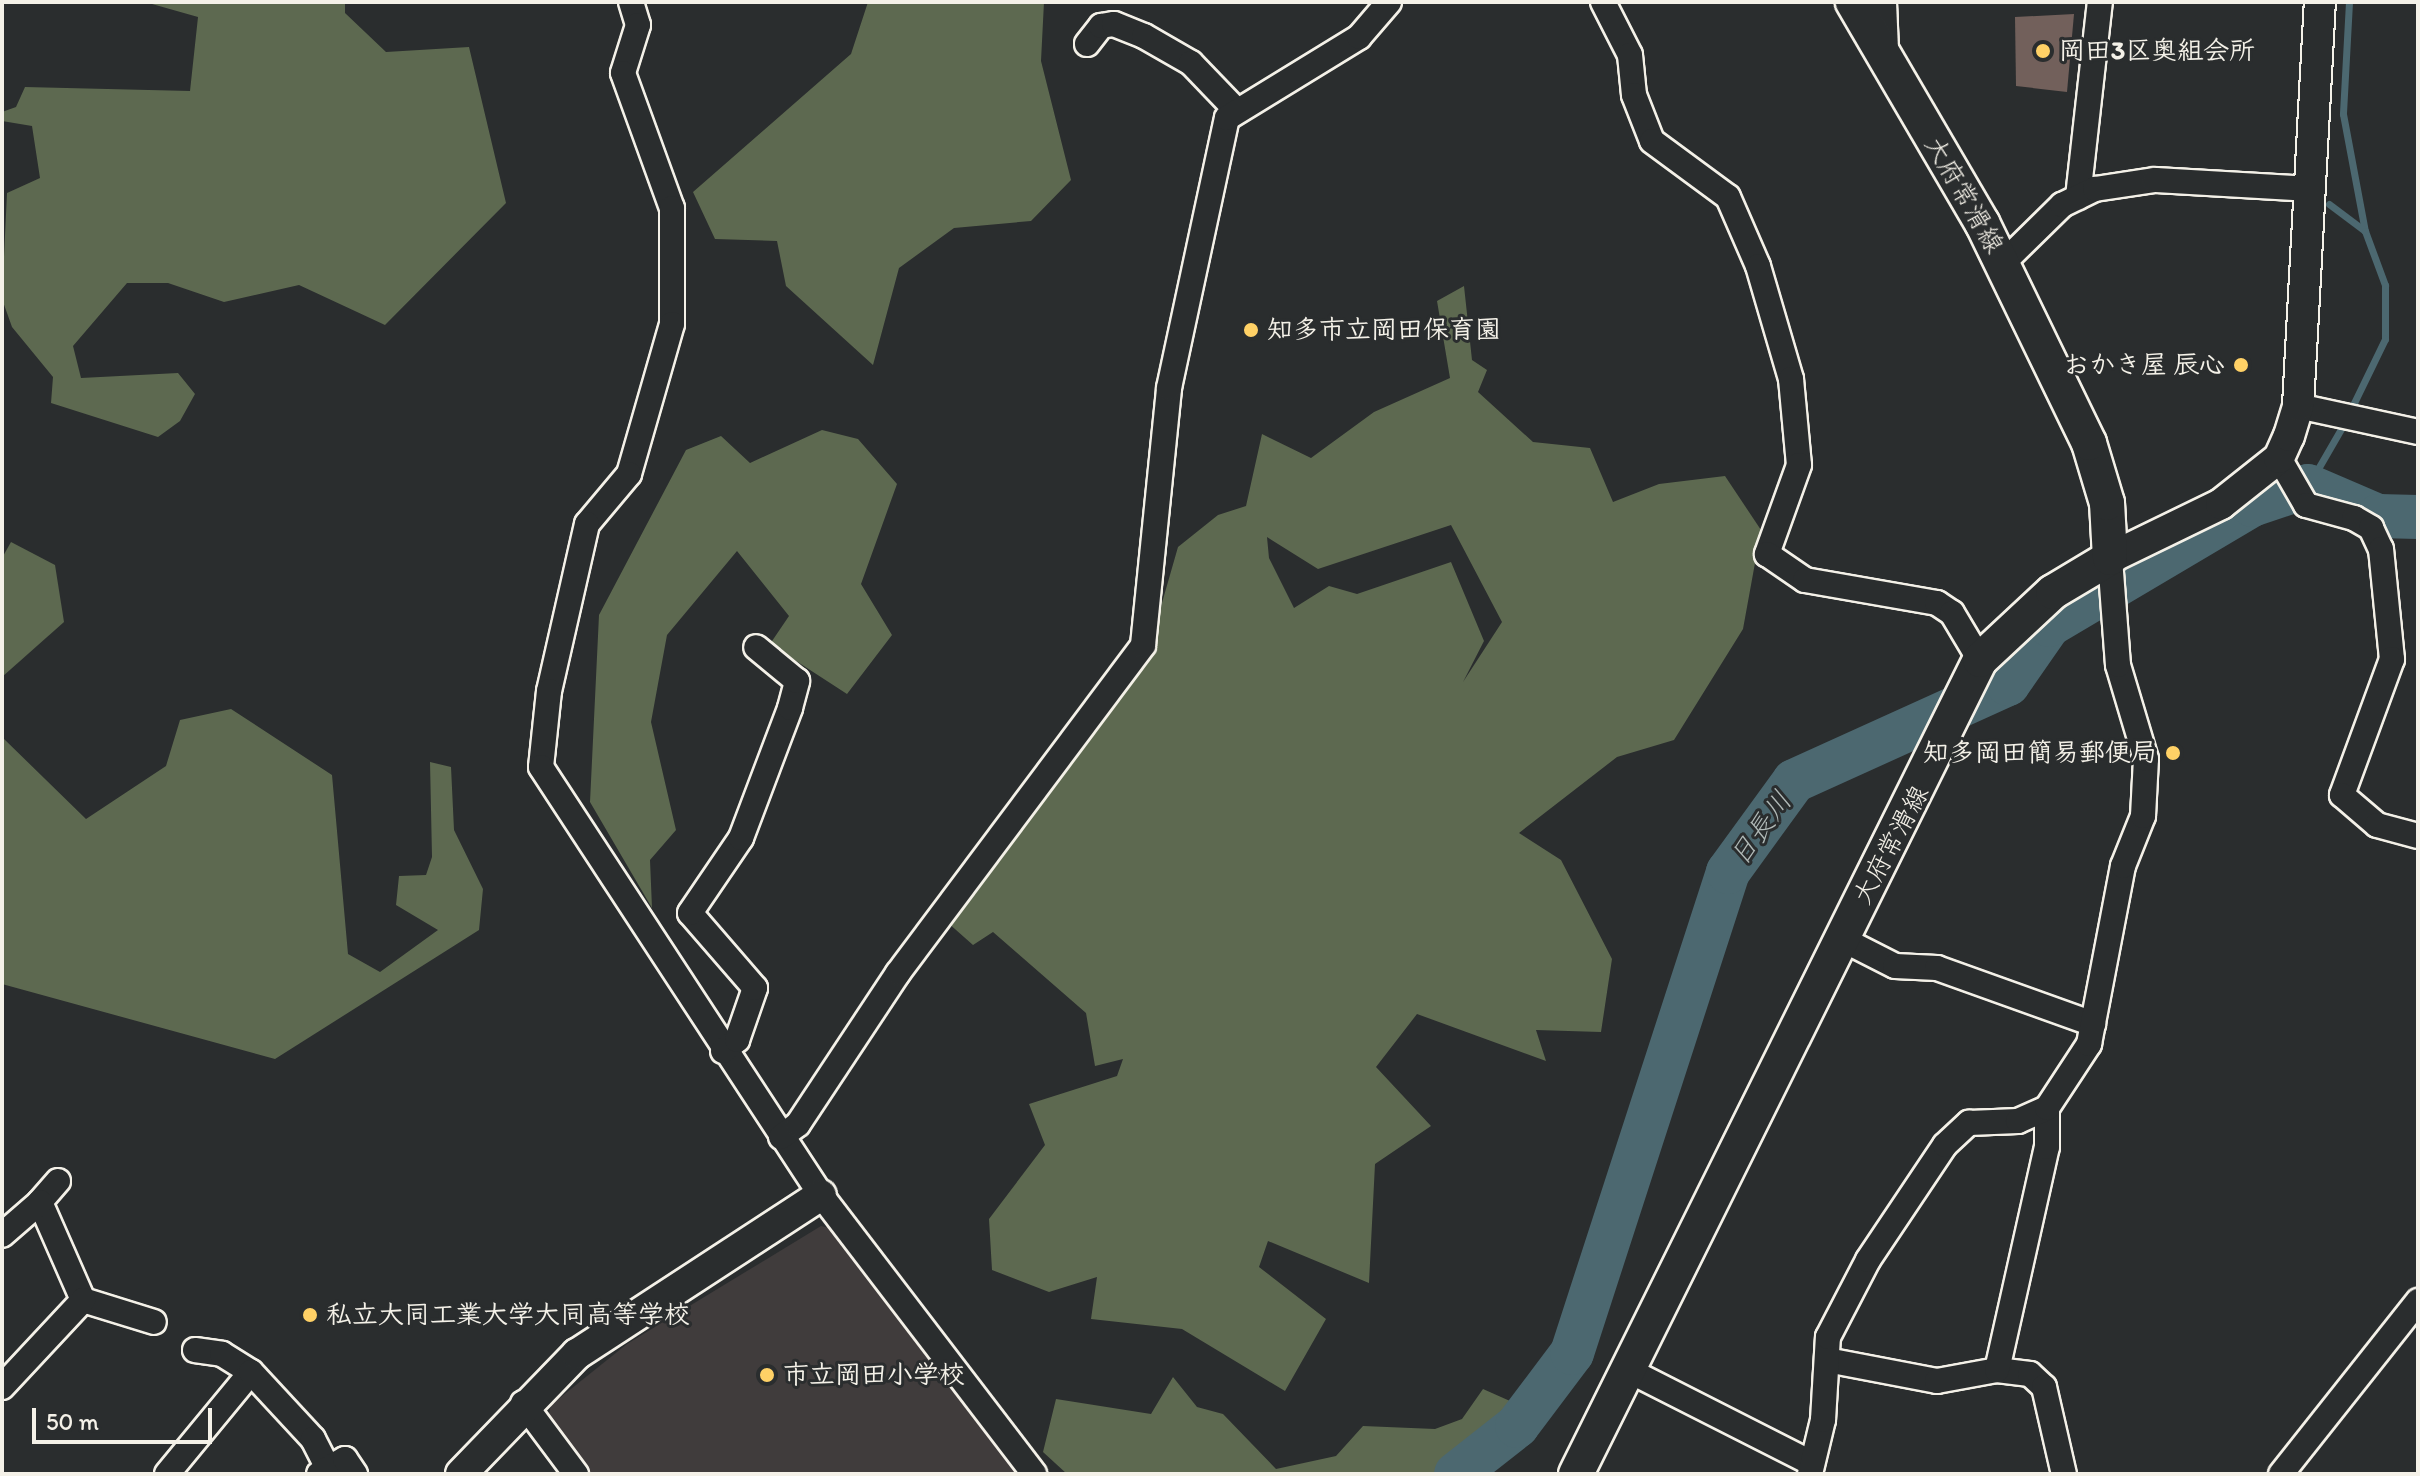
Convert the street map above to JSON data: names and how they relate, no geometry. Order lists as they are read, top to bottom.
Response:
{
  "streets": {
    "main road": ["大府常滑線"]
  },
  "water": ["日長川"],
  "places": [
    "岡田3区奥組会所",
    "知多市立岡田保育園",
    "おかき屋 辰心",
    "知多岡田簡易郵便局",
    "私立大同工業大学大同高等学校",
    "市立岡田小学校"
  ],
  "scale_bar": "50 m"
}
